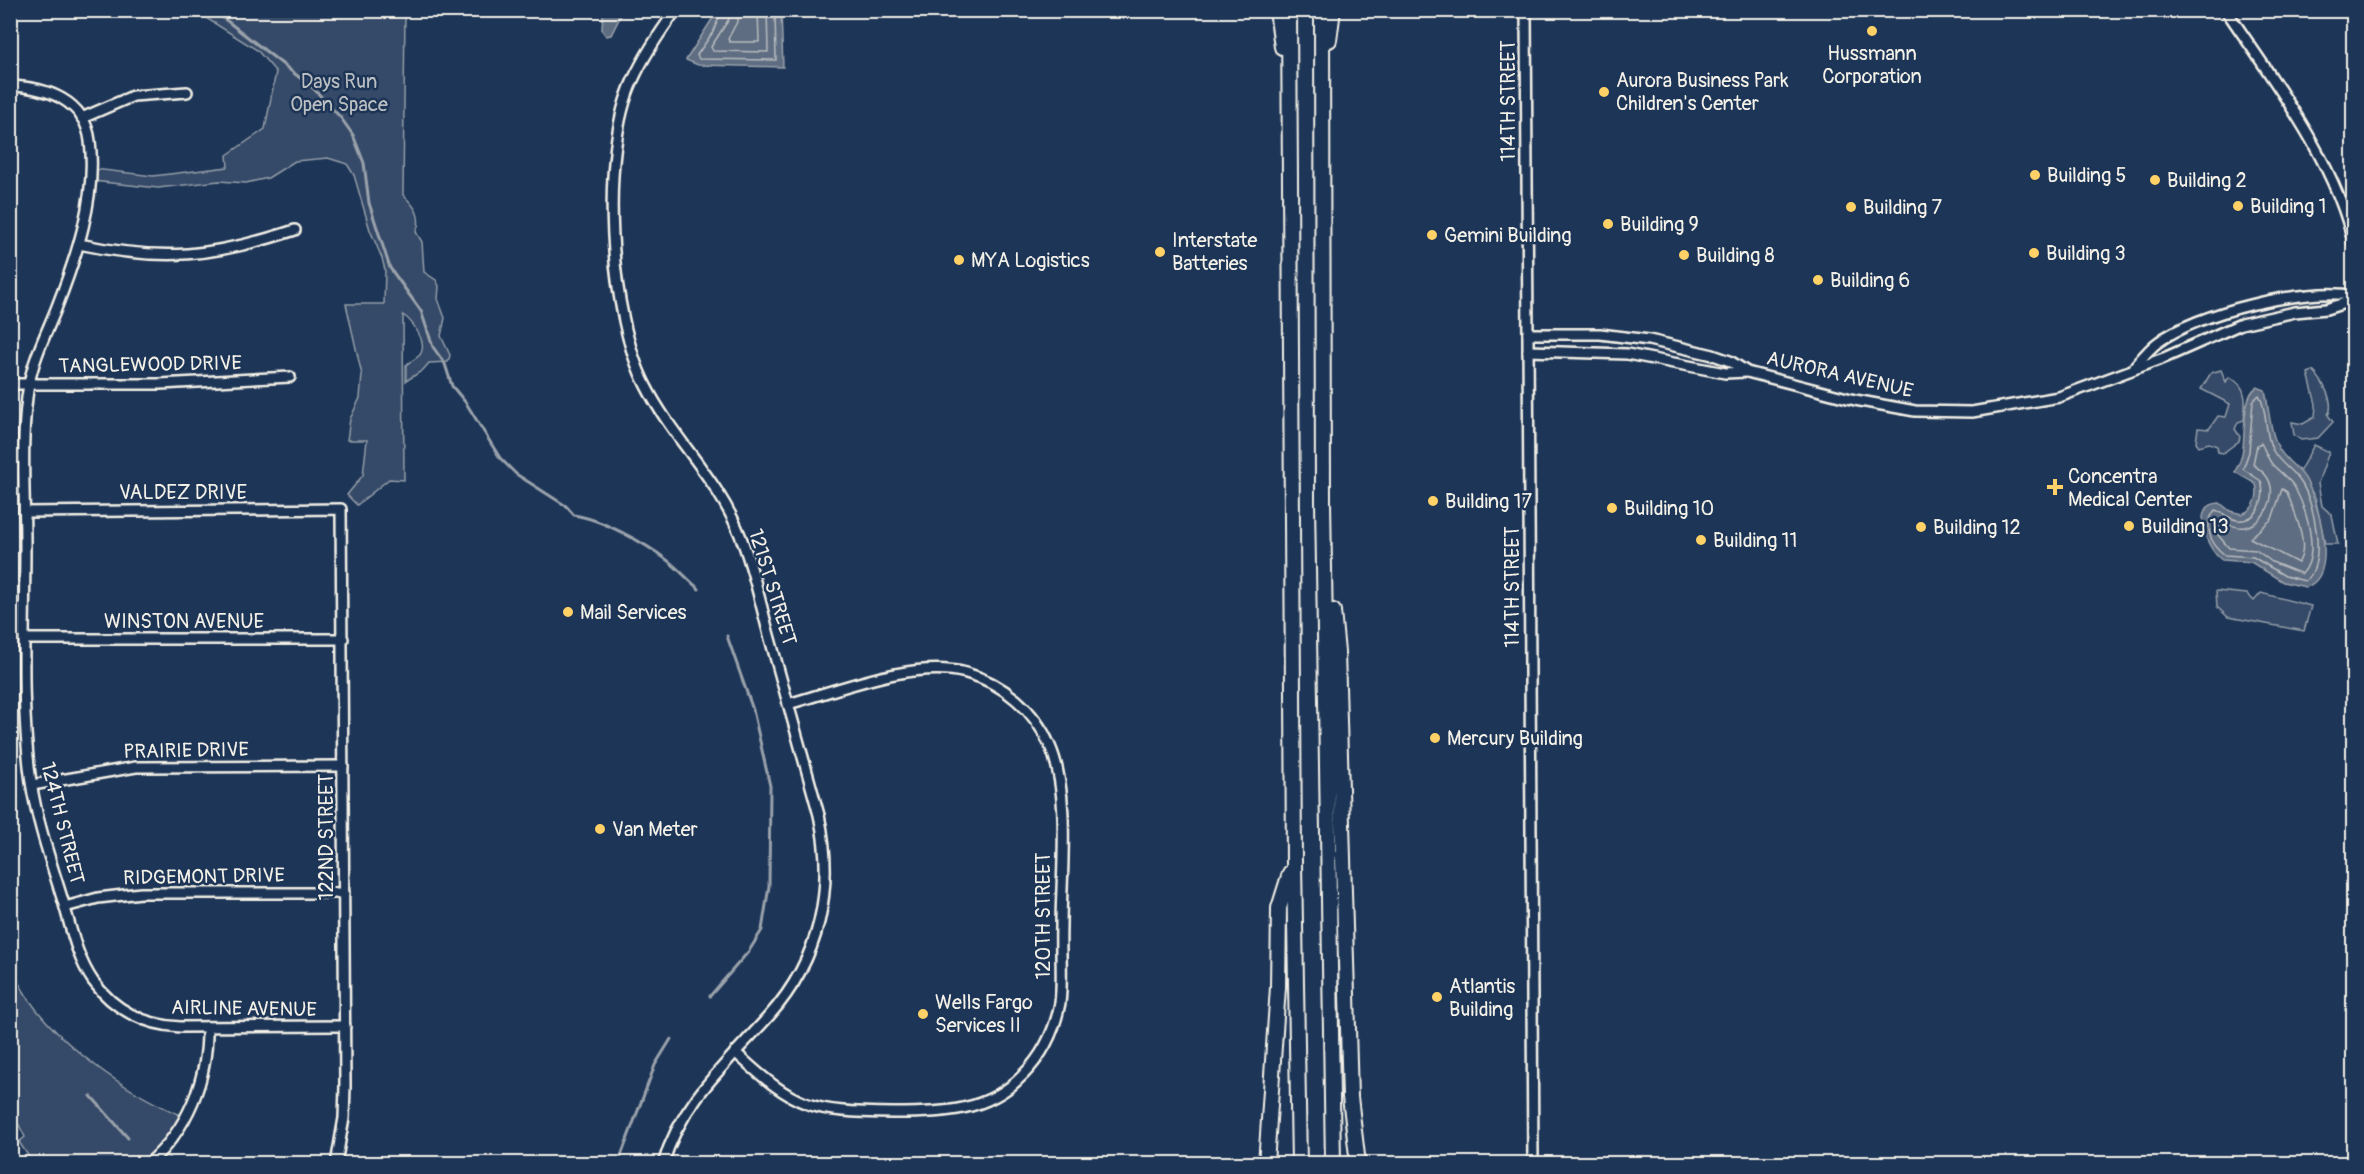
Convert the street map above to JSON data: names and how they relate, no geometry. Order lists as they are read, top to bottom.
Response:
{
  "streets": {
    "street": [
      "114TH STREET",
      "TANGLEWOOD DRIVE",
      "AURORA AVENUE",
      "VALDEZ DRIVE",
      "121ST STREET",
      "WINSTON AVENUE",
      "PRAIRIE DRIVE",
      "124TH STREET",
      "122ND STREET",
      "RIDGEMONT DRIVE",
      "120TH STREET",
      "AIRLINE AVENUE"
    ]
  },
  "crossings": [
    ["114TH STREET", "AURORA AVENUE"],
    ["TANGLEWOOD DRIVE", "124TH STREET"],
    ["VALDEZ DRIVE", "124TH STREET"],
    ["VALDEZ DRIVE", "122ND STREET"],
    ["121ST STREET", "120TH STREET"],
    ["WINSTON AVENUE", "124TH STREET"],
    ["WINSTON AVENUE", "122ND STREET"],
    ["PRAIRIE DRIVE", "124TH STREET"],
    ["PRAIRIE DRIVE", "122ND STREET"],
    ["124TH STREET", "RIDGEMONT DRIVE"],
    ["124TH STREET", "AIRLINE AVENUE"],
    ["122ND STREET", "RIDGEMONT DRIVE"],
    ["122ND STREET", "AIRLINE AVENUE"],
    ["RIDGEMONT DRIVE", "AIRLINE AVENUE"]
  ],
  "parks": ["Days Run Open Space"],
  "places": {
    "other": [
      "Hussmann Corporation",
      "Aurora Business Park Children's Center",
      "Building 5",
      "Building 2",
      "Building 1",
      "Building 7",
      "Building 9",
      "Gemini Building",
      "Interstate Batteries",
      "Building 3",
      "Building 8",
      "MYA Logistics",
      "Building 6",
      "Building 17",
      "Building 10",
      "Building 13",
      "Building 12",
      "Building 11",
      "Mail Services",
      "Mercury Building",
      "Van Meter",
      "Atlantis Building",
      "Wells Fargo Services II"
    ],
    "health": ["Concentra Medical Center"]
  }
}
